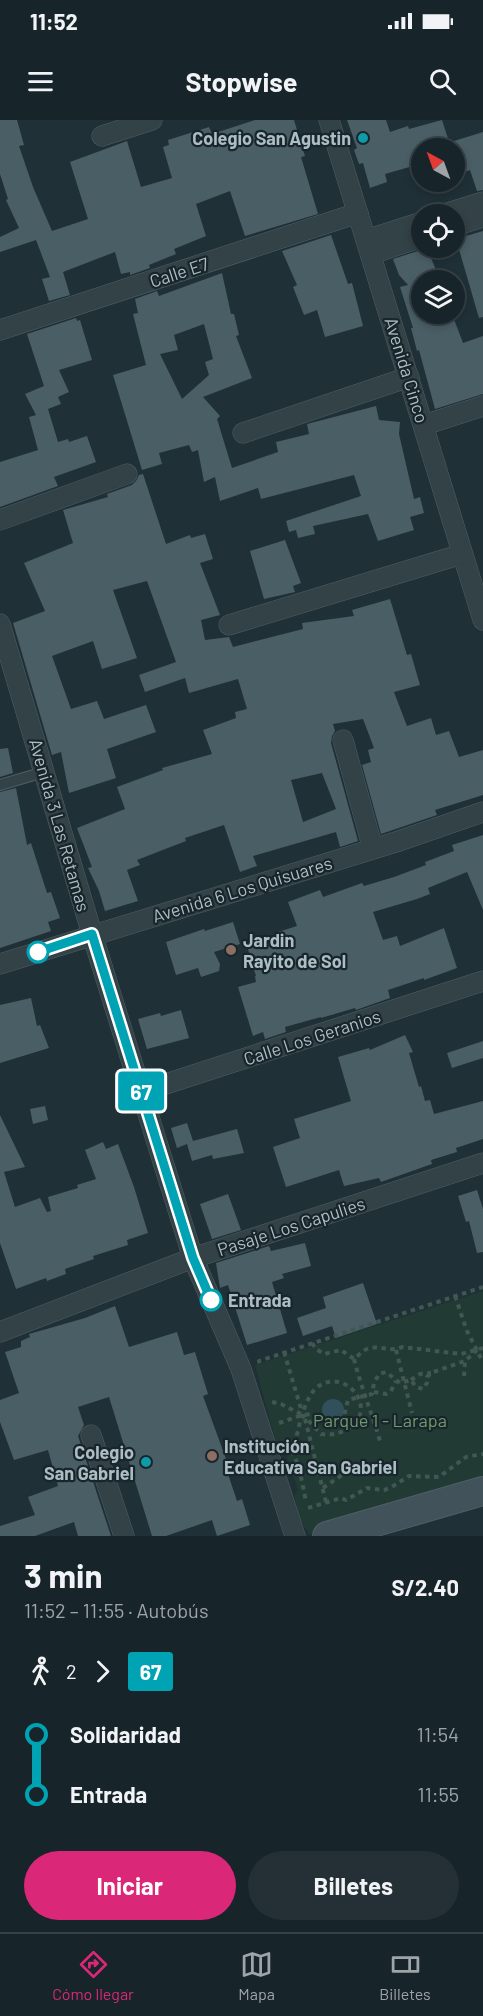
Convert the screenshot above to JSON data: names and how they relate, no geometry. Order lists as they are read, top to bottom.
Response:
{
  "streets": {
    "street": [
      "Calle E7",
      "Avenida Cinco",
      "Avenida 3 Las Retamas",
      "Avenida 6 Los Quisuares",
      "Calle Los Geranios",
      "Pasaje Los Capulies"
    ]
  },
  "crossings": [
    ["Calle E7", "Avenida Cinco"],
    ["Avenida 3 Las Retamas", "Avenida 6 Los Quisuares"],
    ["Avenida 3 Las Retamas", "Calle Los Geranios"],
    ["Avenida 3 Las Retamas", "Pasaje Los Capulies"]
  ],
  "parks": ["Parque 1 - Larapa"],
  "places": [
    "Colegio San Agustin",
    "Jardin Rayito de Sol",
    "Entrada",
    "Institución Educativa San Gabriel",
    "Colegio San Gabriel"
  ],
  "lines": ["bus line 67"],
  "north": "top left",
  "page": {
    "status": "11:52",
    "header": "Stopwise",
    "on_map": "67",
    "heading": ["3 min", "11:52 – 11:55 · Autobús", "S/2.40"],
    "legs": ["2", "67"],
    "list": [
      {
        "name": "Solidaridad",
        "value": "11:54"
      },
      {
        "name": "Entrada",
        "value": "11:55"
      }
    ],
    "buttons": ["Iniciar", "Billetes"],
    "tabs": ["Cómo llegar", "Mapa", "Billetes"]
  }
}
